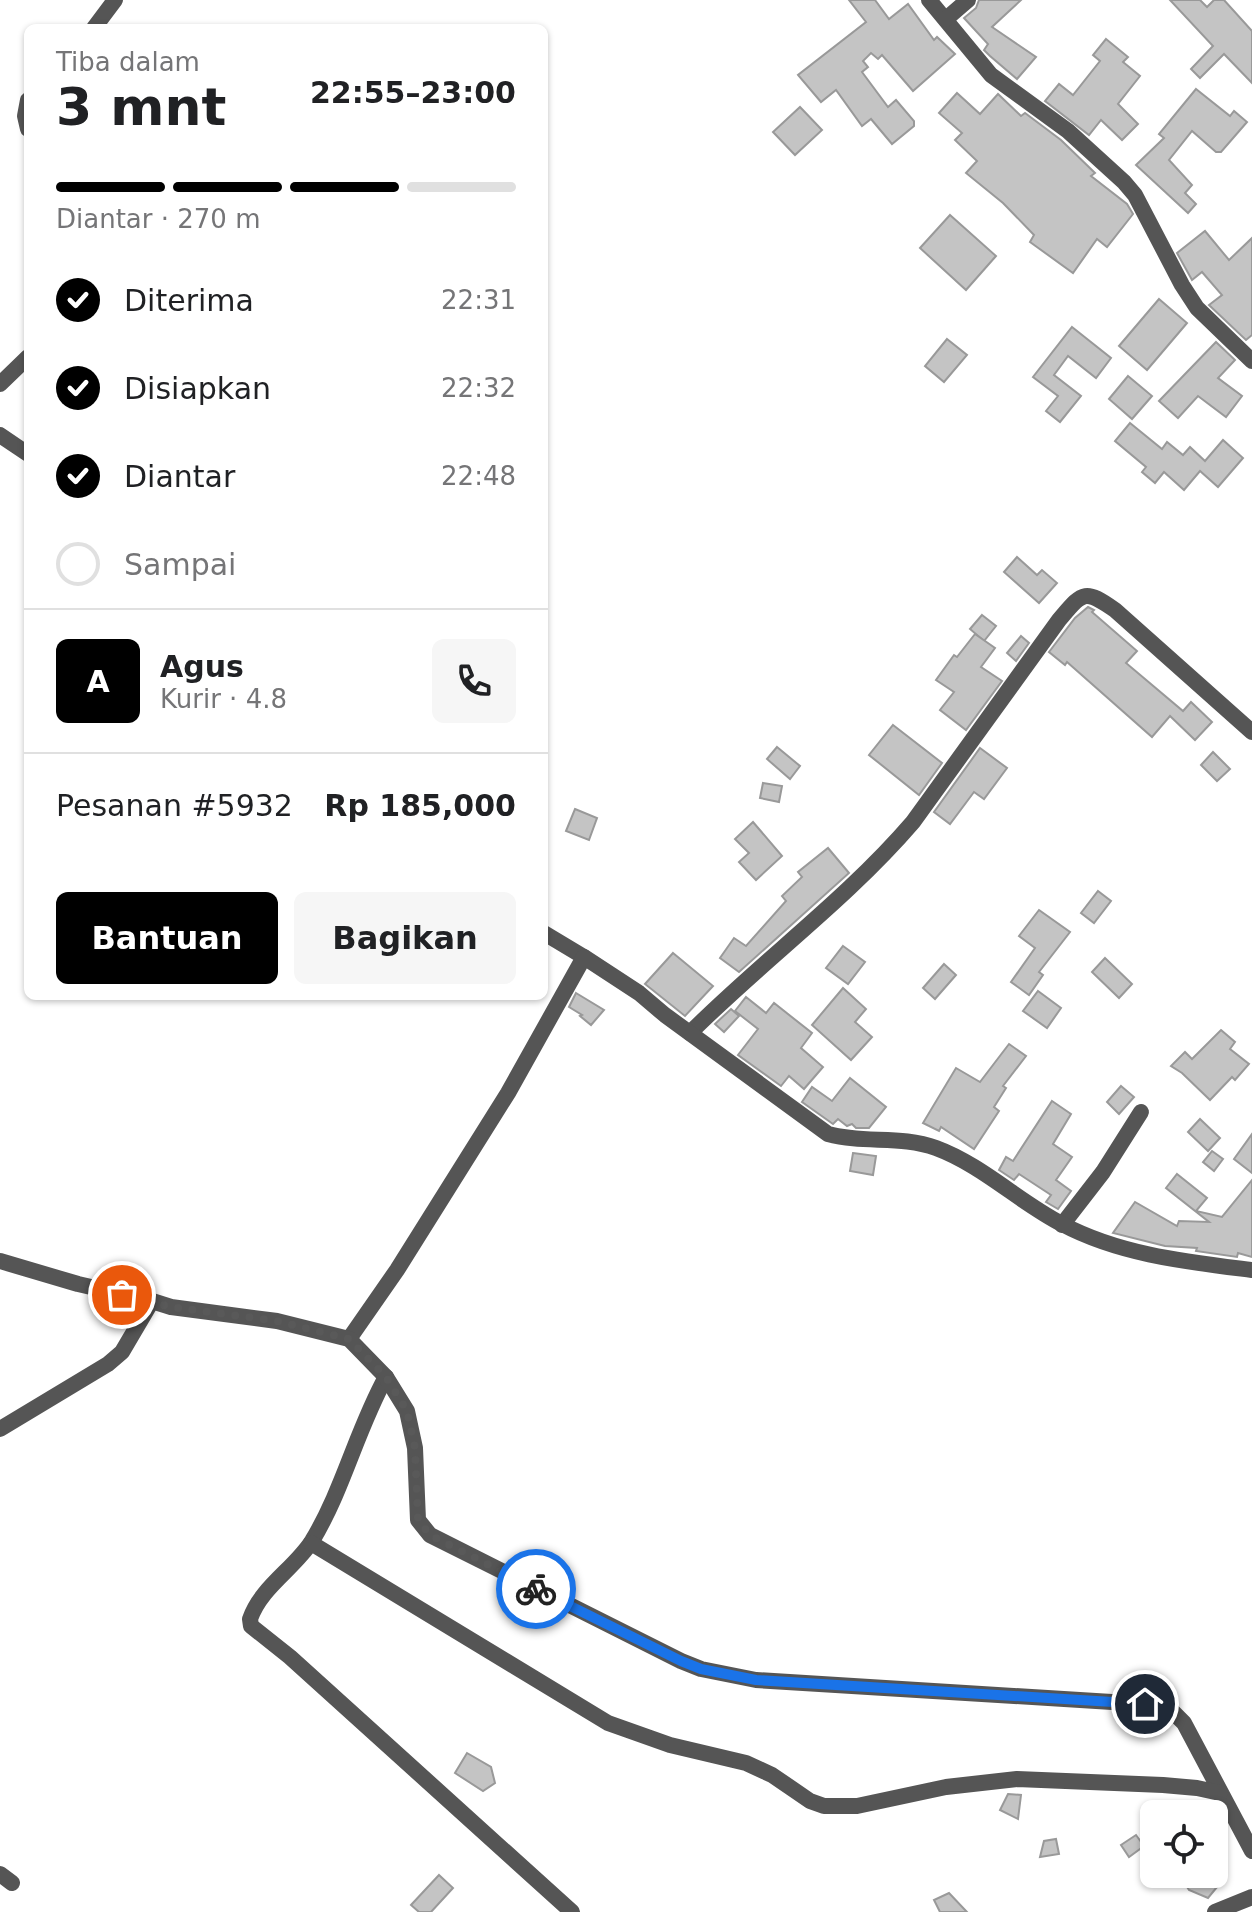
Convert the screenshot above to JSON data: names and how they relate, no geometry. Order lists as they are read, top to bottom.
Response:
{
  "page": {
    "heading": ["3 mnt", "Tiba dalam", "22:55–23:00"],
    "panel": [
      "Agus",
      "Kurir · 4.8",
      "Pesanan #5932",
      "Rp 185,000"
    ],
    "bar": "Diantar · 270 m",
    "list": [
      ["Diterima", "22:31"],
      ["Disiapkan", "22:32"],
      ["Diantar", "22:48"],
      "Sampai"
    ],
    "round": "A",
    "buttons": ["Bantuan", "Bagikan"]
  }
}
